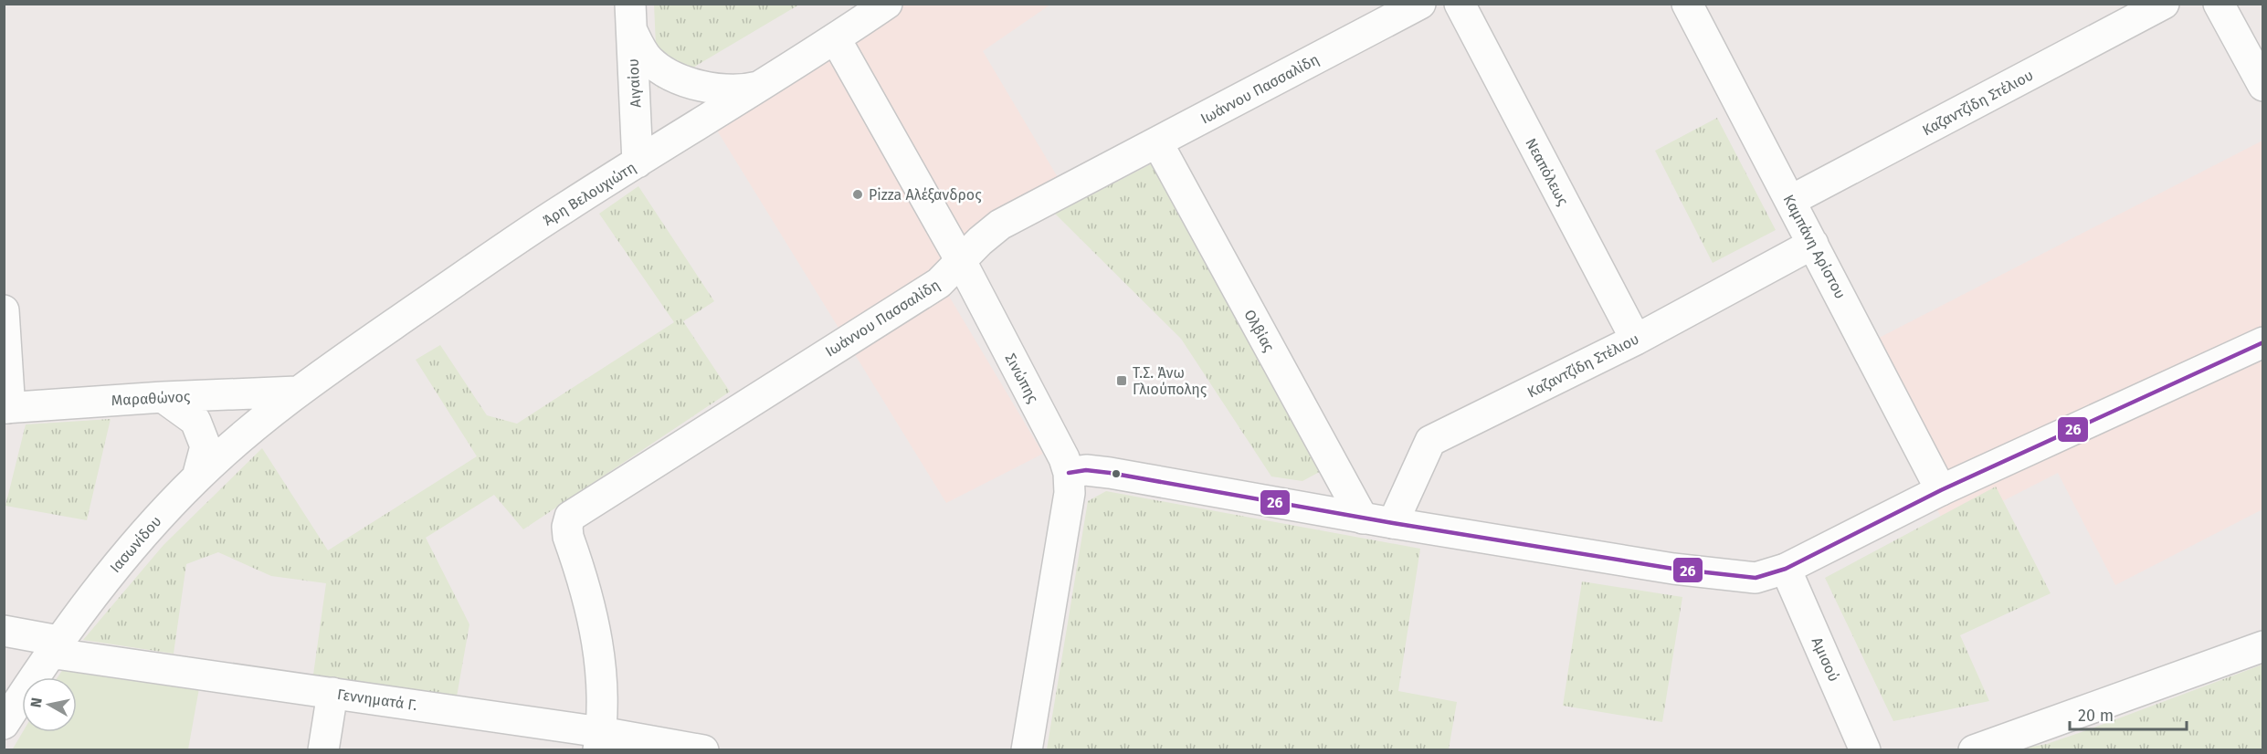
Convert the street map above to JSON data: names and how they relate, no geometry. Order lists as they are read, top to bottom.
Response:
{
  "streets": {
    "street": [
      "Αιγαίου",
      "Ιωάννου Πασσαλίδη",
      "Καζαντζίδη Στέλιου",
      "Νεαπόλεως",
      "Άρη Βελουχιώτη",
      "Καμπάνη Αρίστου",
      "Ολβίας",
      "Σινώπης",
      "Μαραθώνος",
      "Ιασωνίδου",
      "Αμισού",
      "Γεννηματά Γ."
    ]
  },
  "crossings": [
    ["Αιγαίου", "Άρη Βελουχιώτη"],
    ["Ιωάννου Πασσαλίδη", "Ολβίας"],
    ["Ιωάννου Πασσαλίδη", "Σινώπης"],
    ["Ιωάννου Πασσαλίδη", "Γεννηματά Γ."],
    ["Καζαντζίδη Στέλιου", "Νεαπόλεως"],
    ["Καζαντζίδη Στέλιου", "Καμπάνη Αρίστου"],
    ["Άρη Βελουχιώτη", "Σινώπης"],
    ["Άρη Βελουχιώτη", "Μαραθώνος"],
    ["Άρη Βελουχιώτη", "Ιασωνίδου"],
    ["Μαραθώνος", "Ιασωνίδου"],
    ["Ιασωνίδου", "Γεννηματά Γ."]
  ],
  "places": {
    "other": ["Pizza Αλέξανδρος"],
    "transit": ["Τ.Σ. Άνω Γλιούπολης"]
  },
  "lines": ["transit line 26"],
  "scale_bar": "20 m",
  "north": "left"
}
